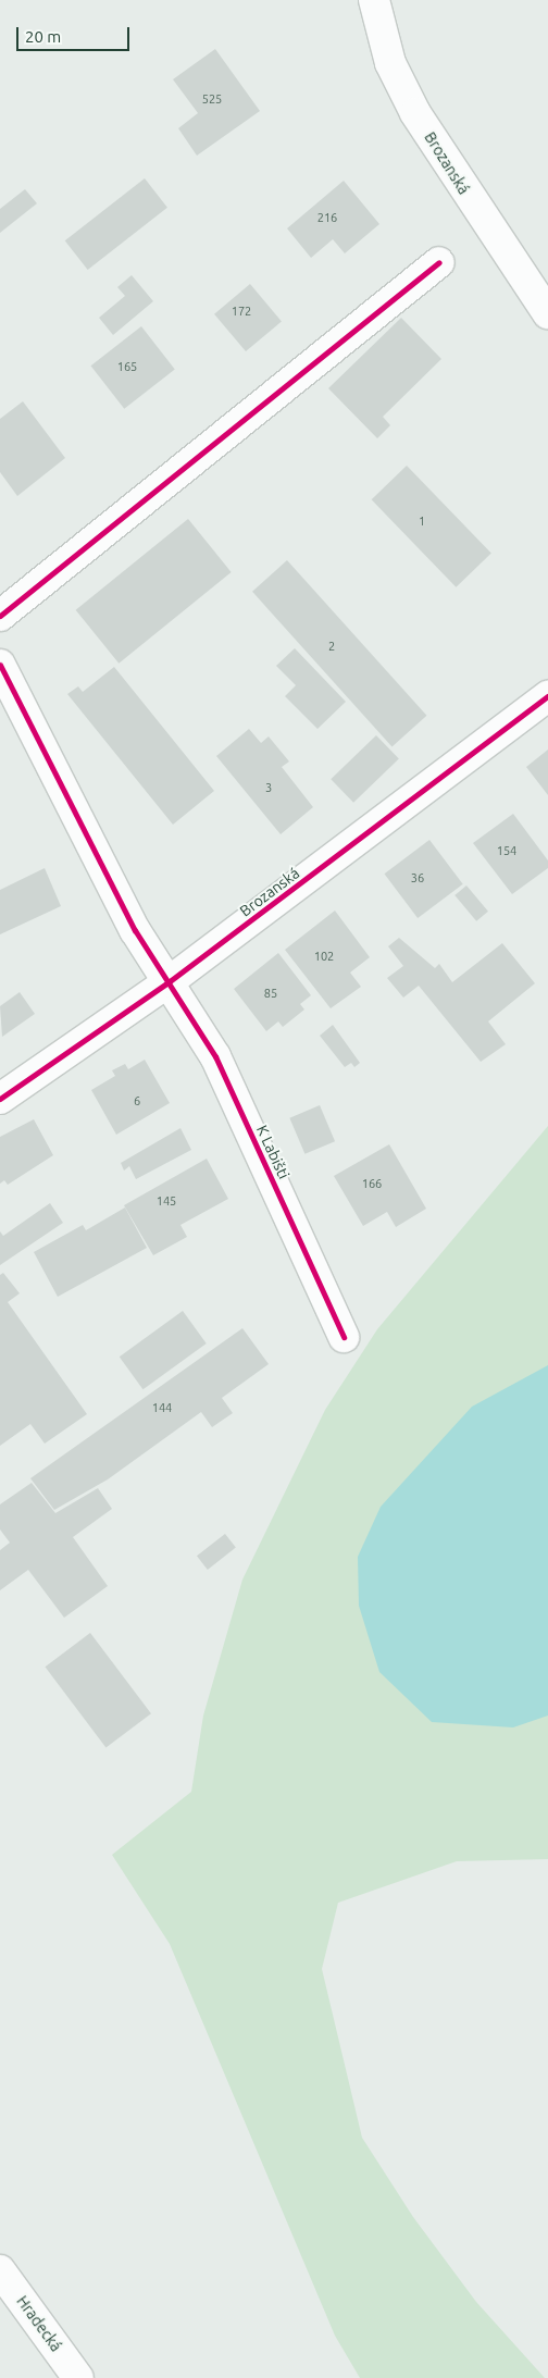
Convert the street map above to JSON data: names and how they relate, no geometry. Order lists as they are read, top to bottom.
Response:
{
  "streets": {
    "street": ["Brozanská", "K Labišti", "Hradecká"]
  },
  "crossings": [
    ["Brozanská", "K Labišti"]
  ],
  "house_numbers": [
    "525",
    "216",
    "172",
    "165",
    "1",
    "2",
    "3",
    "154",
    "36",
    "102",
    "85",
    "6",
    "166",
    "145",
    "144"
  ],
  "scale_bar": "20 m"
}
